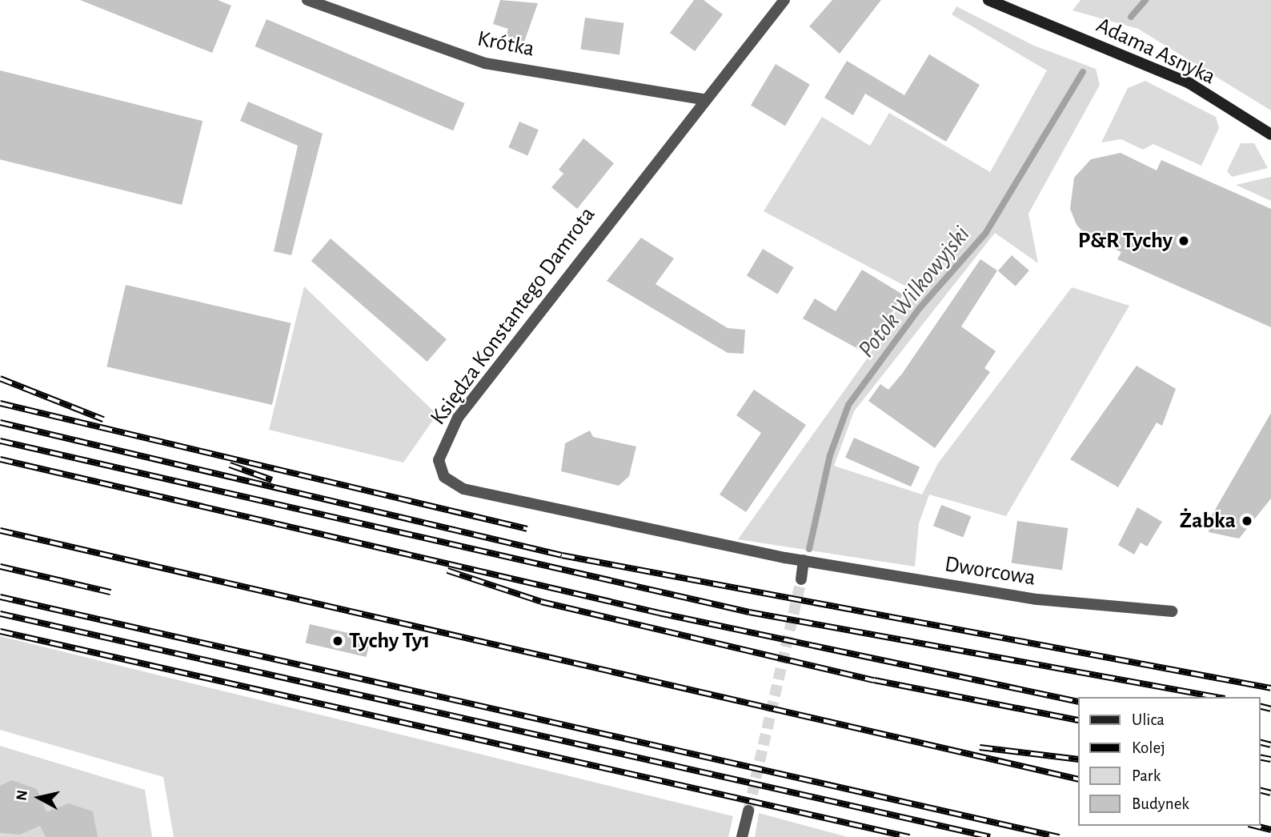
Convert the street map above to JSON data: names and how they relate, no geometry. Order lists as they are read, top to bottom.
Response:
{
  "streets": {
    "street": [
      "Krótka",
      "Adama Asnyka",
      "Księdza Konstantego Damrota",
      "Dworcowa"
    ]
  },
  "crossings": [
    ["Krótka", "Księdza Konstantego Damrota"],
    ["Księdza Konstantego Damrota", "Dworcowa"]
  ],
  "water": ["Potok Wilkowyjski"],
  "places": ["P&R Tychy", "Żabka", "Tychy Ty1"],
  "legend": [
    "Ulica",
    "Kolej",
    "Park",
    "Budynek"
  ],
  "north": "left"
}
